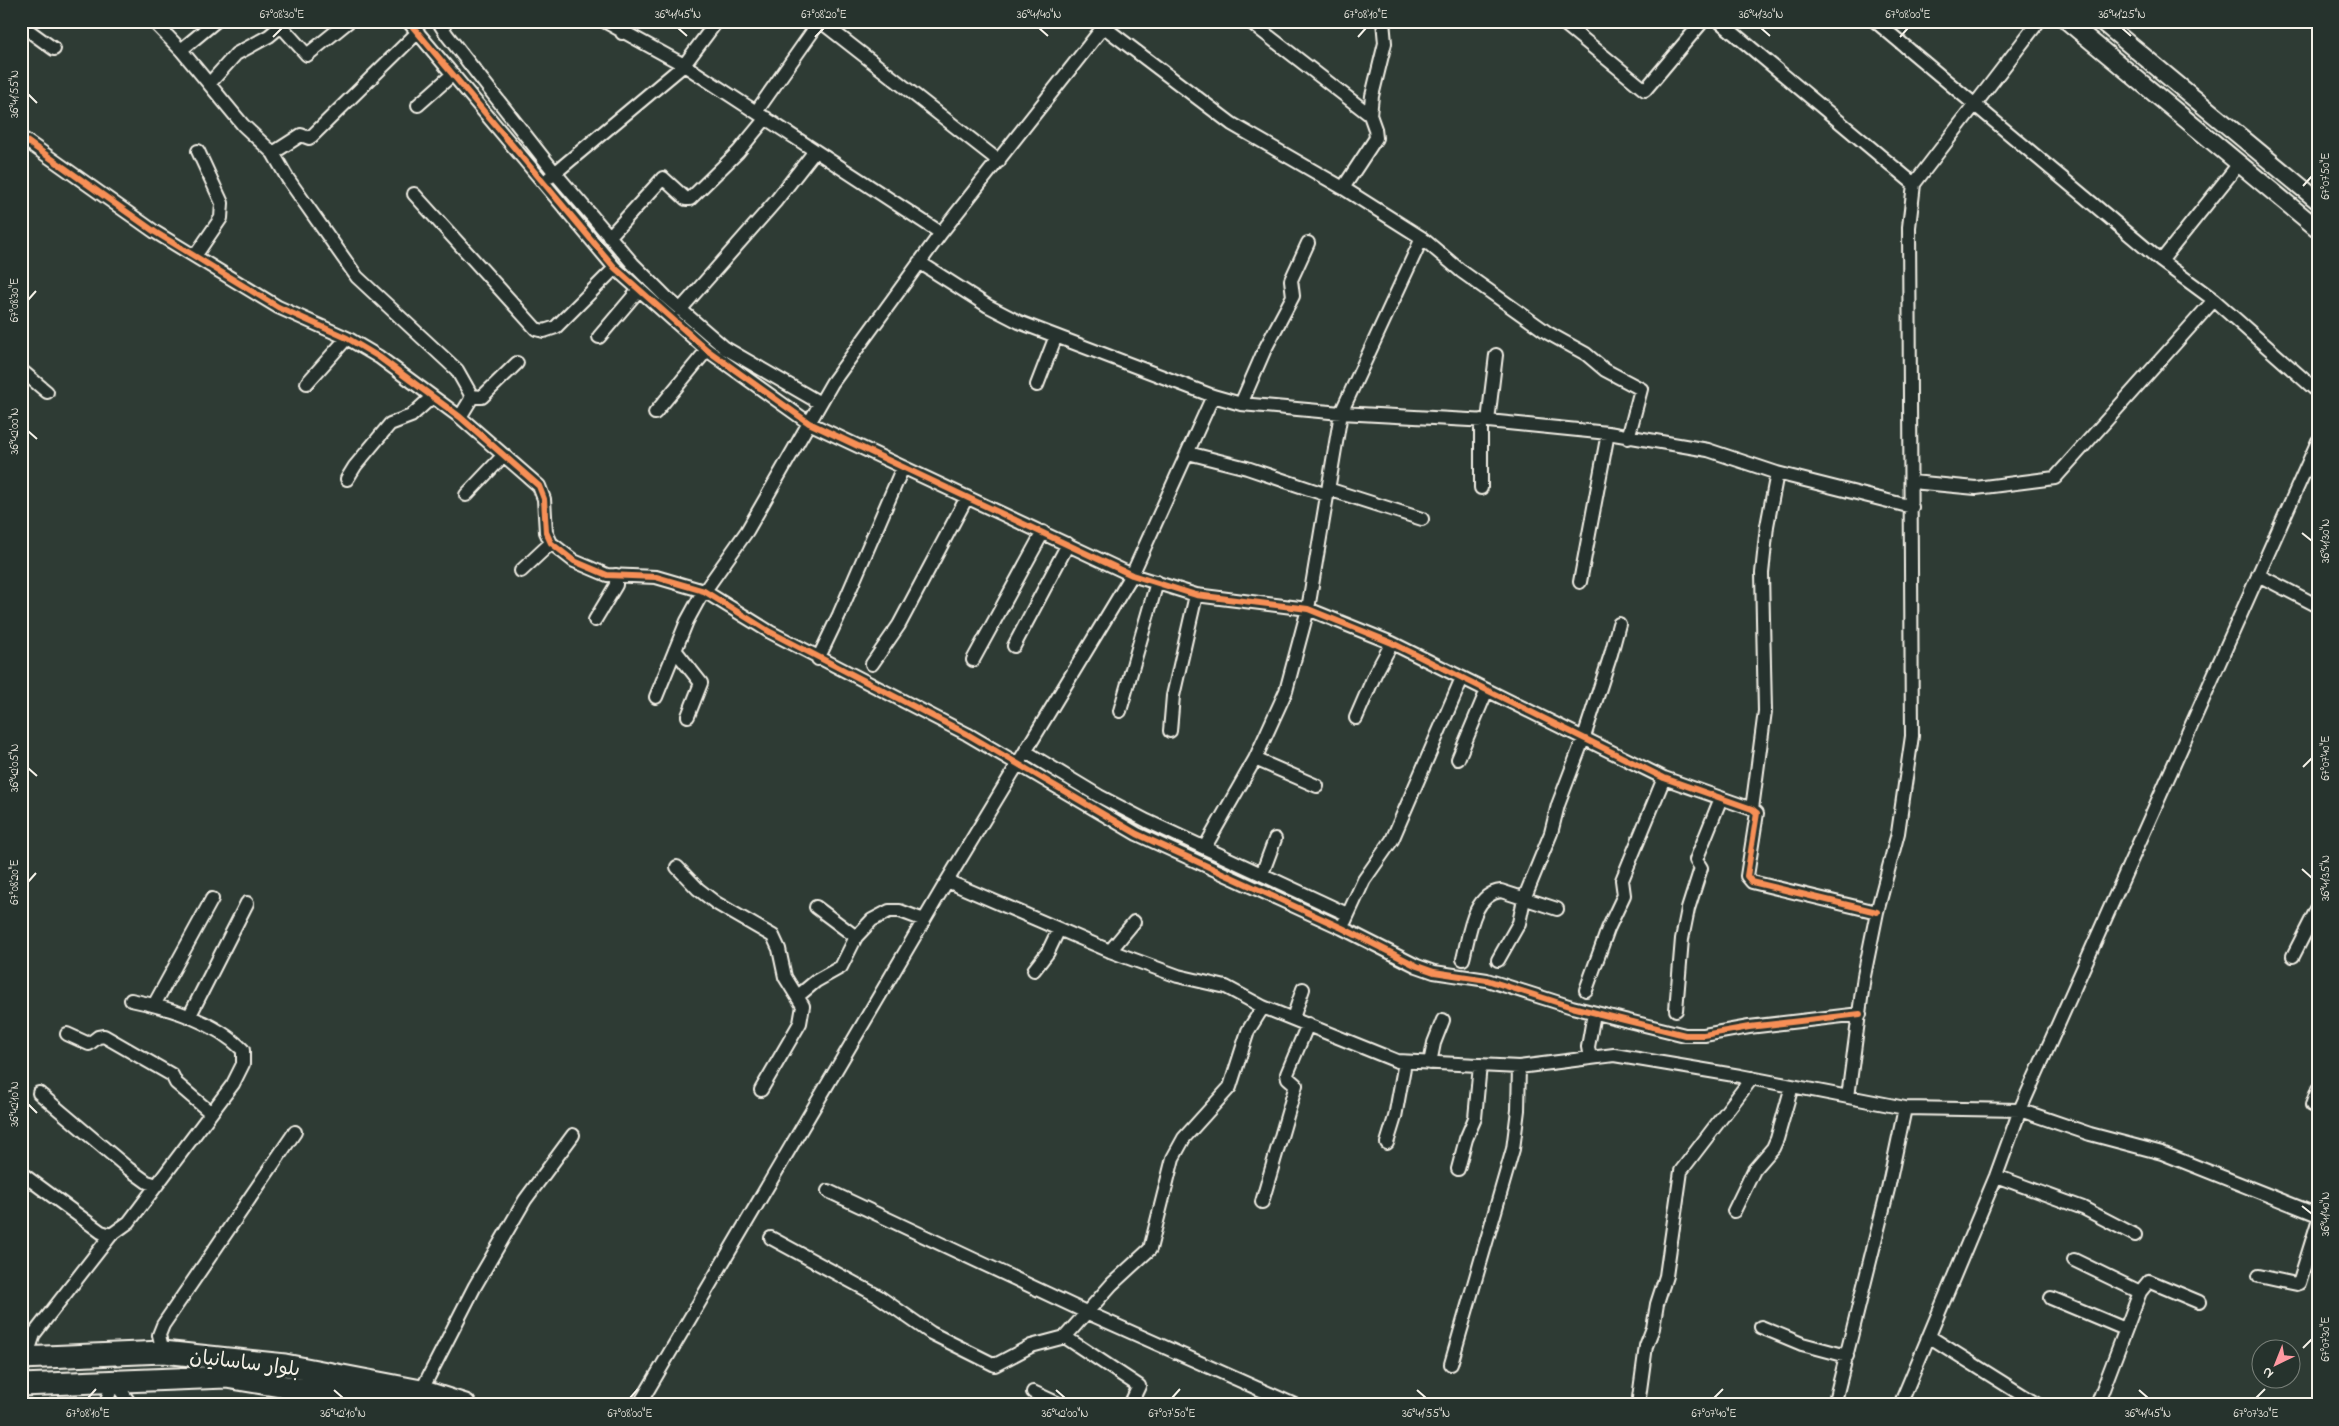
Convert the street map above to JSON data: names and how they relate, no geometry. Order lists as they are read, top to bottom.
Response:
{
  "streets": {
    "highway": ["بلوار ساسانیان"]
  },
  "north": "bottom left",
  "coordinates": [
    "67°08'30\"E",
    "36°41'45\"N",
    "67°08'20\"E",
    "36°41'40\"N",
    "67°08'10\"E",
    "36°41'30\"N",
    "67°08'00\"E",
    "36°41'25\"N",
    "36°41'55\"N",
    "67°07'50\"E",
    "36°42'00\"N",
    "67°07'40\"E",
    "36°42'05\"N",
    "36°41'35\"N",
    "36°42'10\"N",
    "67°07'30\"E"
  ]
}
